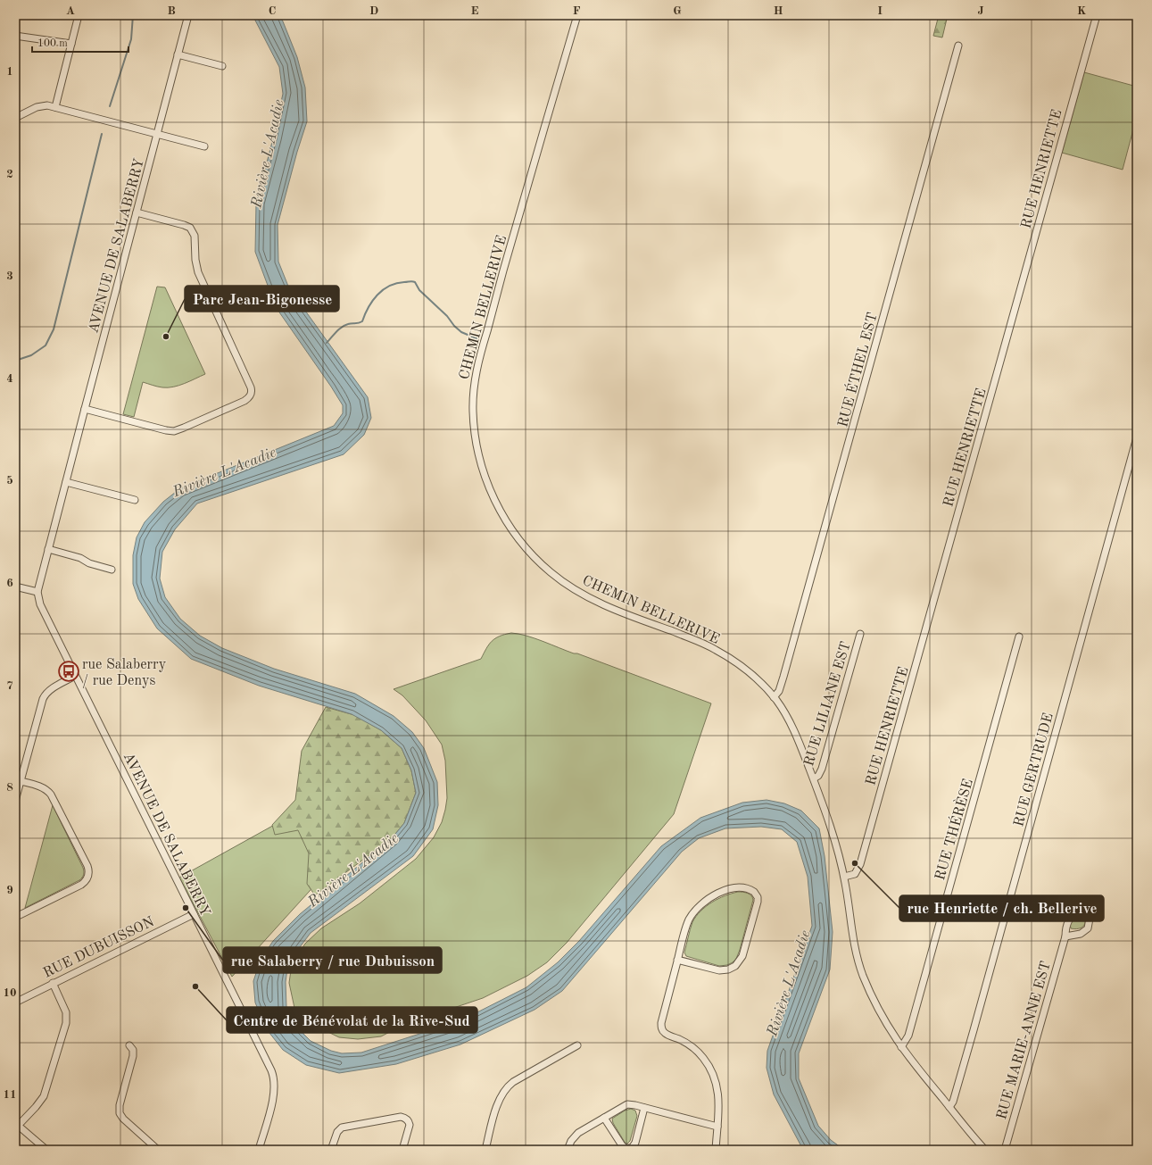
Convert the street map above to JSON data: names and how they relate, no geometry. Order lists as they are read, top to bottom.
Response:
{
  "streets": {
    "street": [
      "RUE HENRIETTE",
      "AVENUE DE SALABERRY",
      "CHEMIN BELLERIVE",
      "RUE ÉTHEL EST",
      "RUE LILIANE EST",
      "RUE GERTRUDE",
      "RUE THÉRÈSE",
      "RUE DUBUISSON",
      "RUE MARIE-ANNE EST"
    ]
  },
  "crossings": [
    ["RUE HENRIETTE", "CHEMIN BELLERIVE"],
    ["AVENUE DE SALABERRY", "RUE DUBUISSON"],
    ["CHEMIN BELLERIVE", "RUE ÉTHEL EST"],
    ["CHEMIN BELLERIVE", "RUE LILIANE EST"],
    ["CHEMIN BELLERIVE", "RUE GERTRUDE"],
    ["CHEMIN BELLERIVE", "RUE THÉRÈSE"]
  ],
  "water": ["Rivière L'Acadie"],
  "places": {
    "other": [
      "Parc Jean-Bigonesse",
      "rue Henriette / ch. Bellerive",
      "rue Salaberry / rue Dubuisson",
      "Centre de Bénévolat de la Rive-Sud"
    ],
    "bus stop": ["rue Salaberry / rue Denys"]
  },
  "scale_bar": "100 m",
  "grid": {
    "columns": [
      "A",
      "B",
      "C",
      "D",
      "E",
      "F",
      "G",
      "H",
      "I",
      "J",
      "K"
    ],
    "rows": [
      "1",
      "2",
      "3",
      "4",
      "5",
      "6",
      "7",
      "8",
      "9",
      "10",
      "11"
    ]
  }
}
